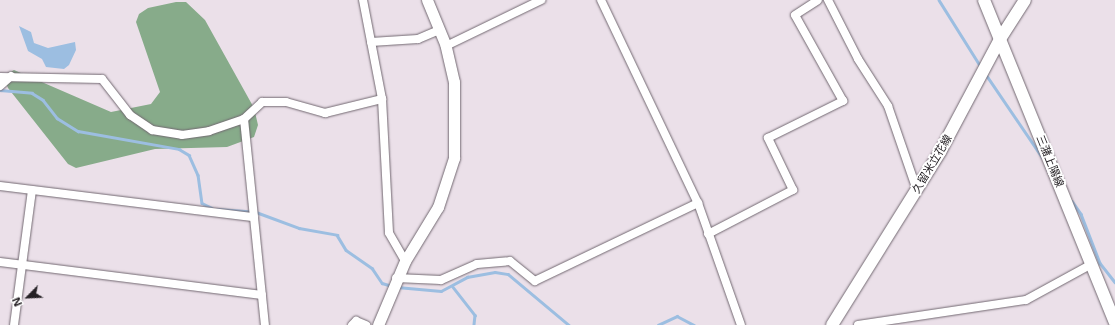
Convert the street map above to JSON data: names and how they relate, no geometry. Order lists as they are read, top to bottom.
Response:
{
  "streets": {
    "main road": ["三潴上陽線", "久留米立花線"]
  },
  "crossings": [
    ["三潴上陽線", "久留米立花線"]
  ],
  "north": "bottom left"
}
